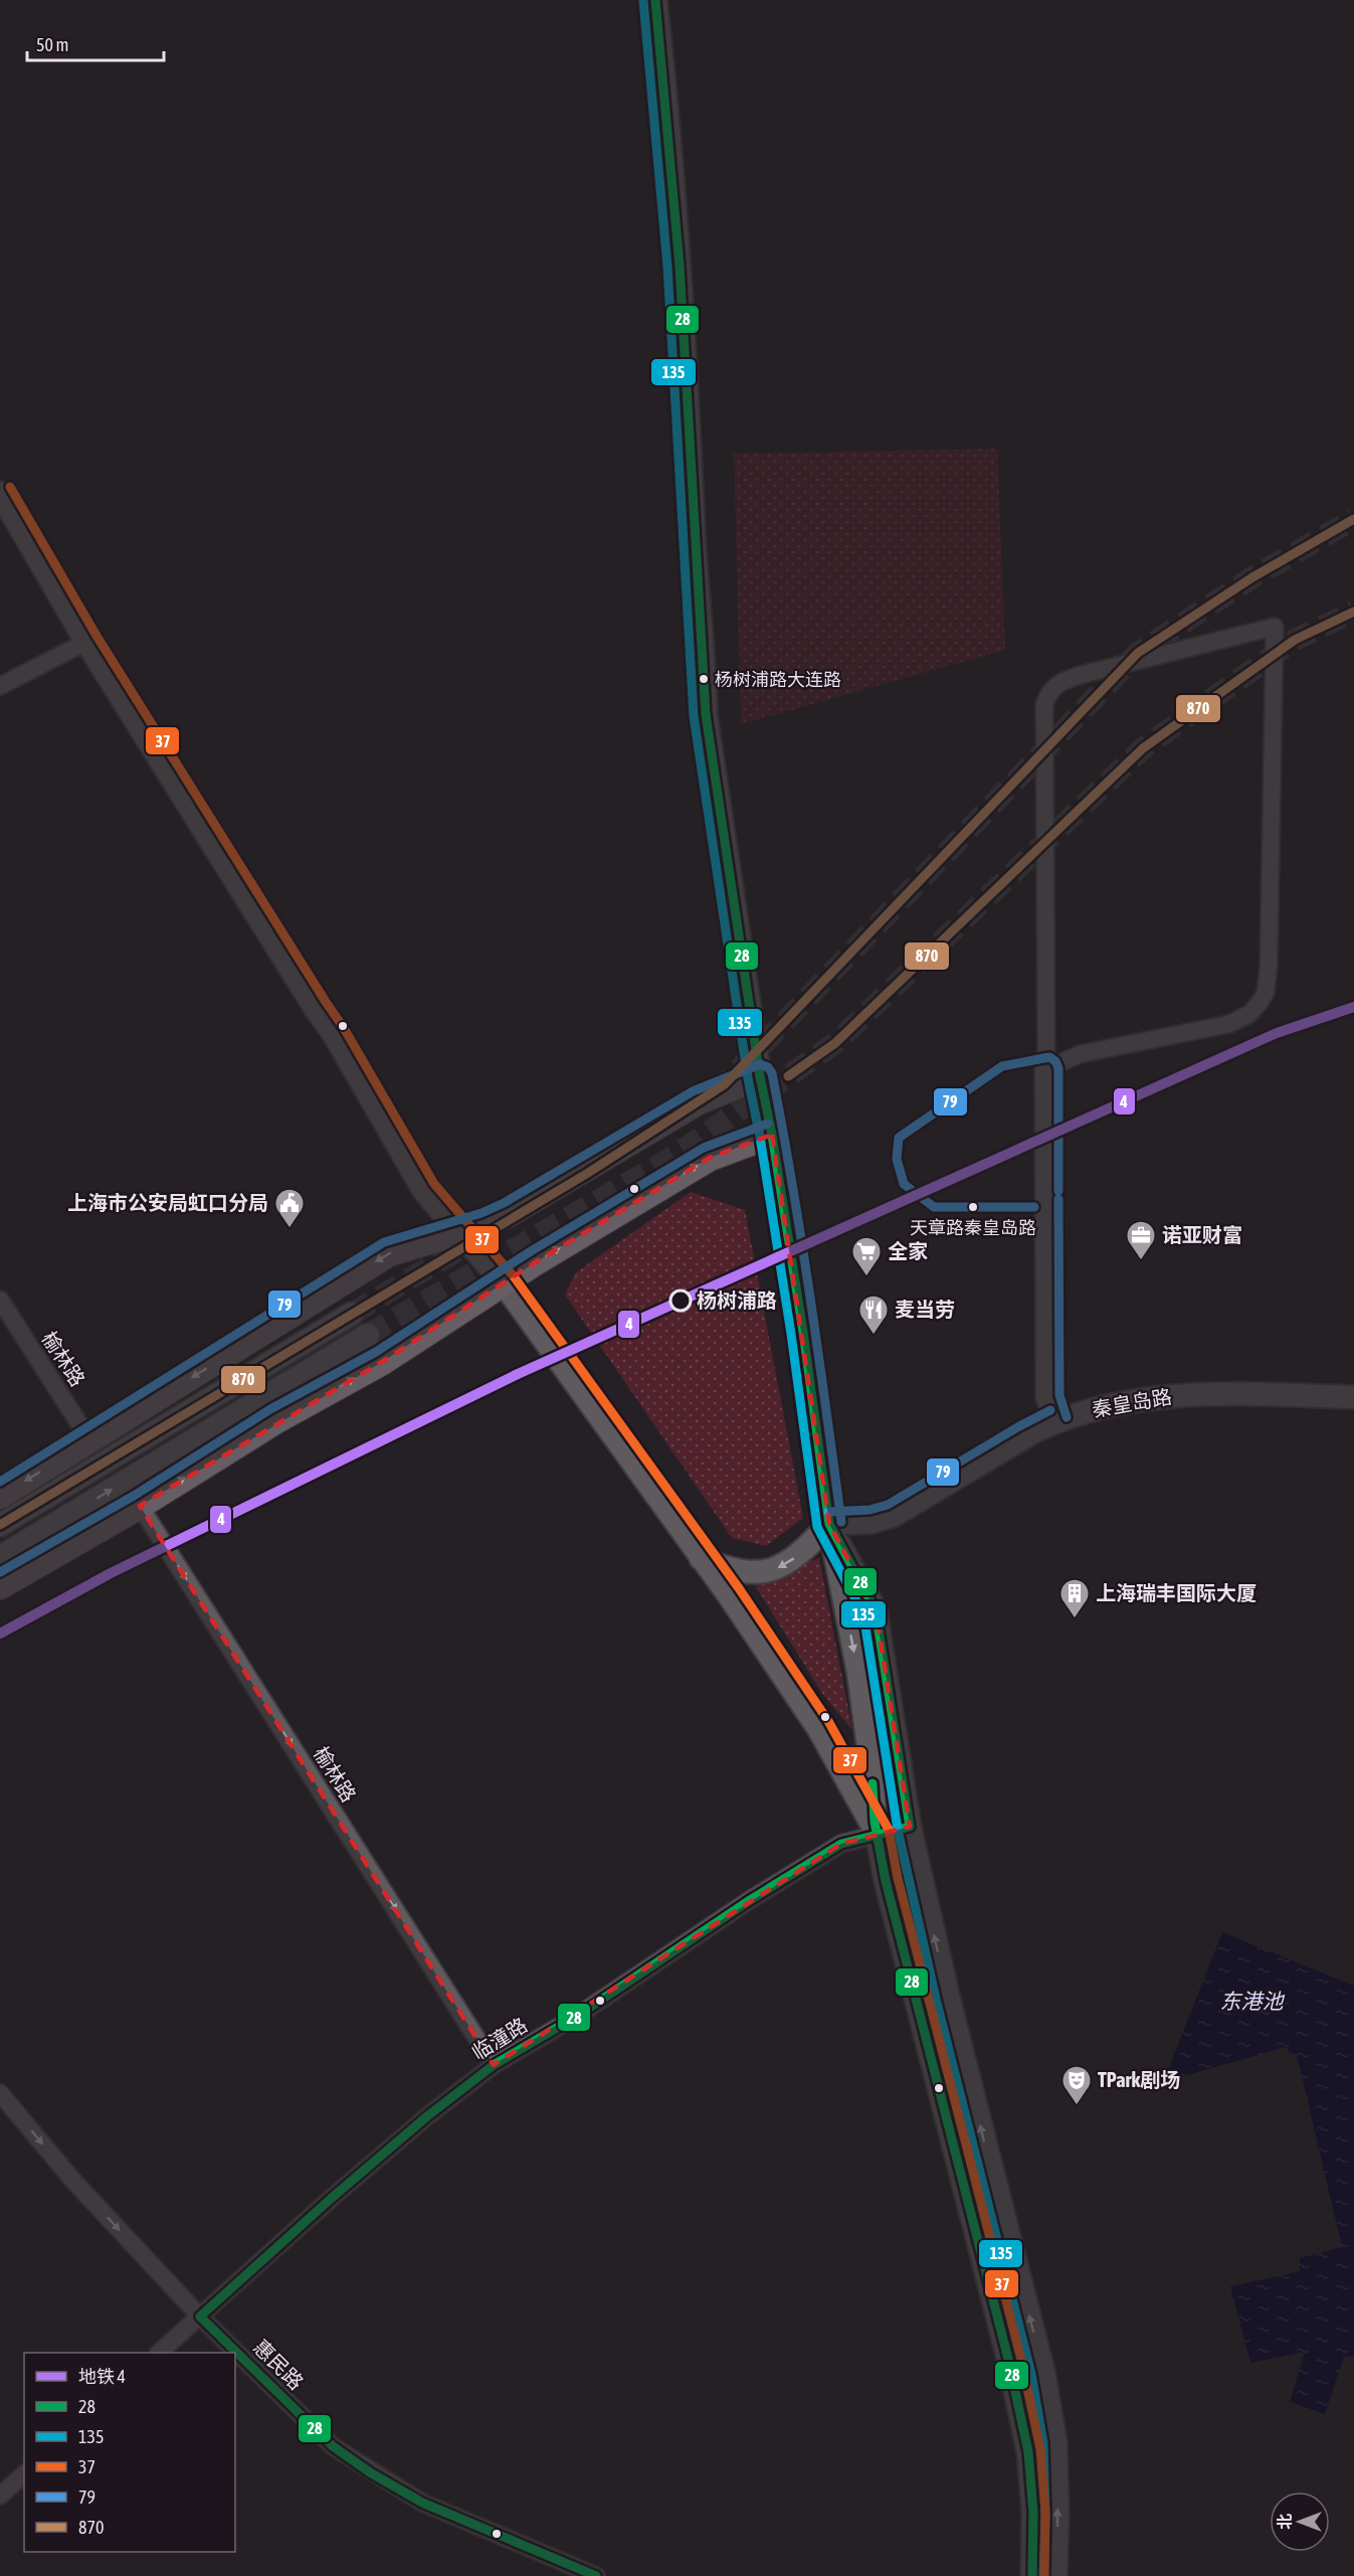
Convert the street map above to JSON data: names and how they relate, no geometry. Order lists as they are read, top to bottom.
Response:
{
  "streets": {
    "main road": ["秦皇岛路"],
    "street": ["榆林路", "临潼路", "惠民路"]
  },
  "crossings": [
    ["榆林路", "临潼路"],
    ["临潼路", "惠民路"]
  ],
  "one_way": ["榆林路", "惠民路"],
  "water": ["东港池"],
  "places": {
    "other": ["杨树浦路大连路", "天章路秦皇岛路", "杨树浦路"],
    "public building": ["上海市公安局虹口分局"],
    "office": ["诺亚财富"],
    "supermarket": ["全家"],
    "restaurant": ["麦当劳"],
    "building": ["上海瑞丰国际大厦"],
    "theatre": ["TPark剧场"]
  },
  "lines": [
    "transit line 28",
    "transit line 135",
    "transit line 37",
    "transit line 870",
    "metro line 4",
    "transit line 79"
  ],
  "legend": [
    "地铁 4",
    "28",
    "135",
    "37",
    "79",
    "870"
  ],
  "scale_bar": "50 m",
  "north": "left"
}
